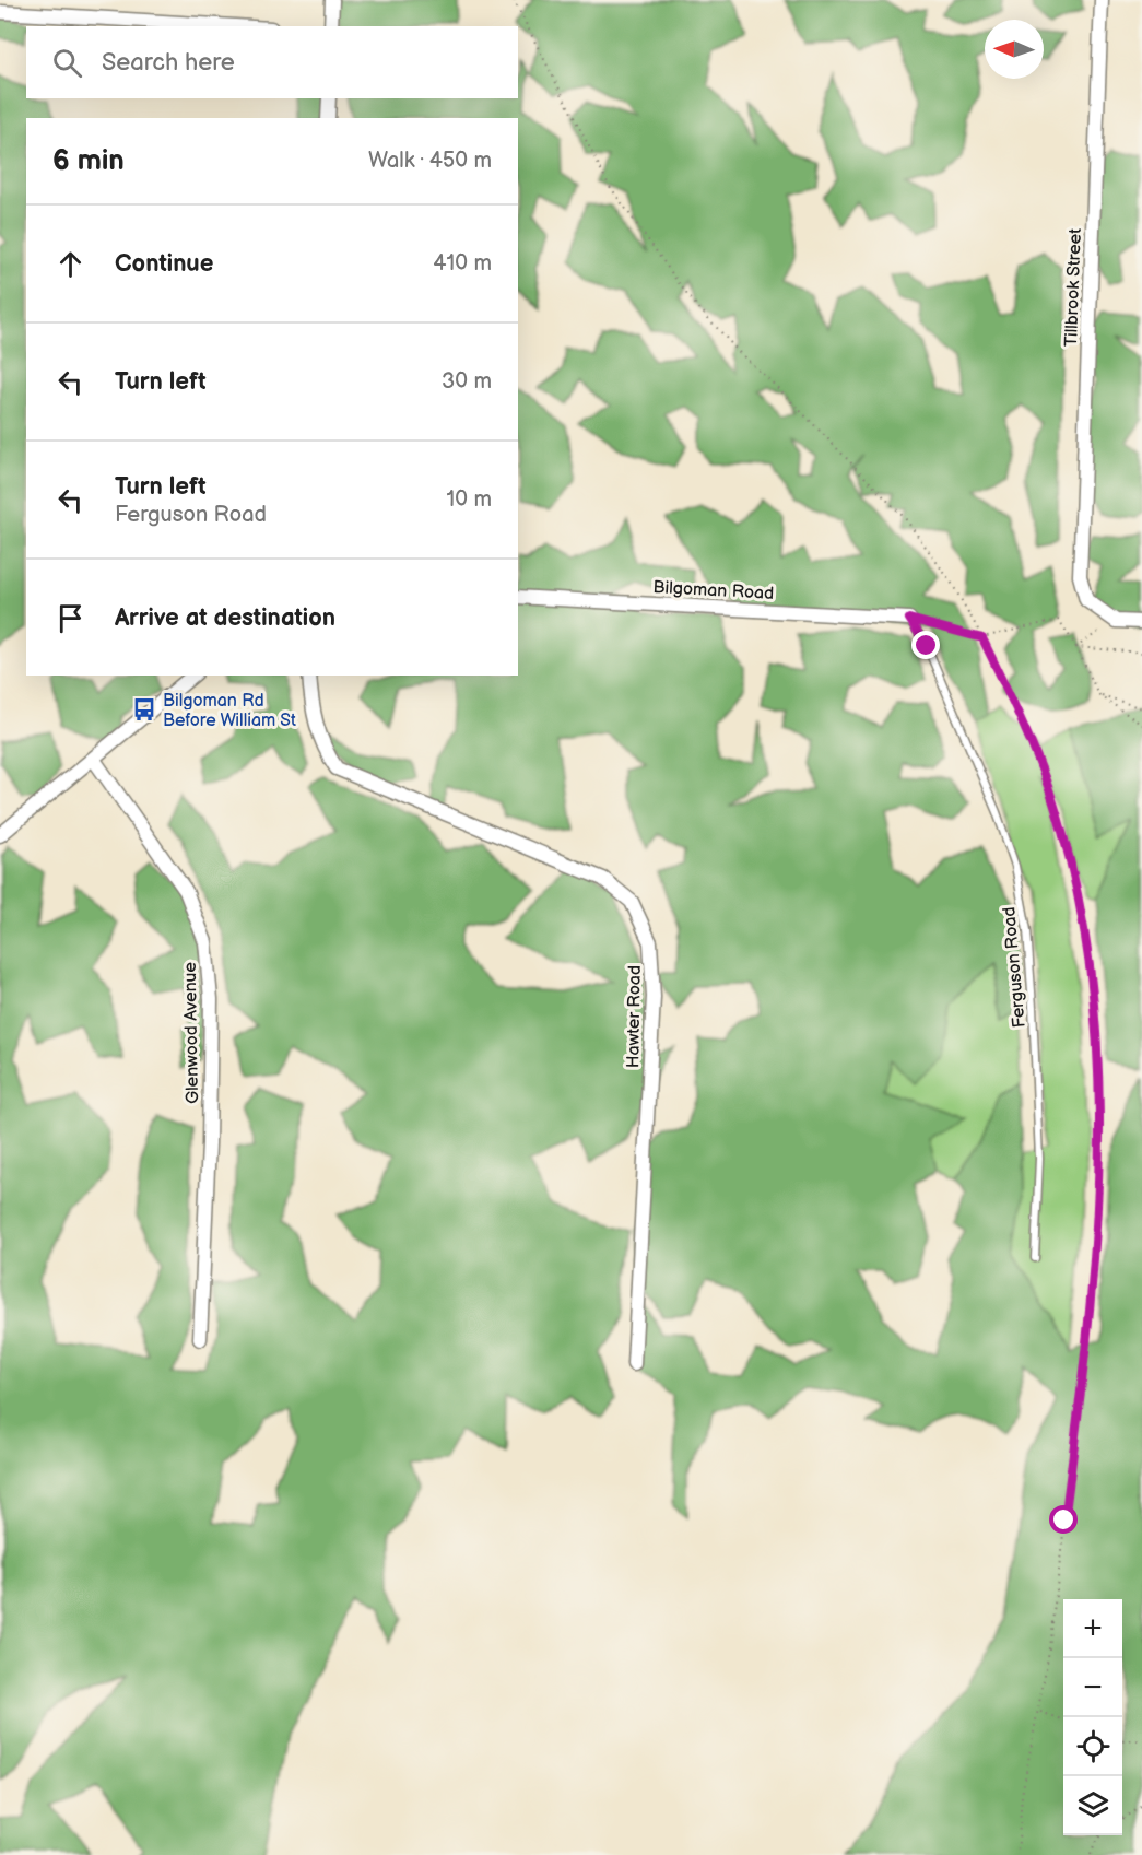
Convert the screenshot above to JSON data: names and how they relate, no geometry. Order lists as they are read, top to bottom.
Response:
{
  "streets": {
    "street": [
      "Tillbrook Street",
      "Bilgoman Road",
      "Hawter Road",
      "Glenwood Avenue"
    ],
    "lane": ["Ferguson Road"]
  },
  "crossings": [
    ["Bilgoman Road", "Ferguson Road"]
  ],
  "places": {
    "bus stop": ["Bilgoman Rd Before William St"]
  },
  "north": "left",
  "page": {
    "search": "Search here",
    "heading": ["6 min", "Walk · 450 m"],
    "list": [
      ["Continue", "410 m"],
      ["Turn left", "30 m"],
      ["Turn left", "Ferguson Road", "10 m"],
      "Arrive at destination"
    ],
    "map_buttons": ["+", "−"]
  }
}
